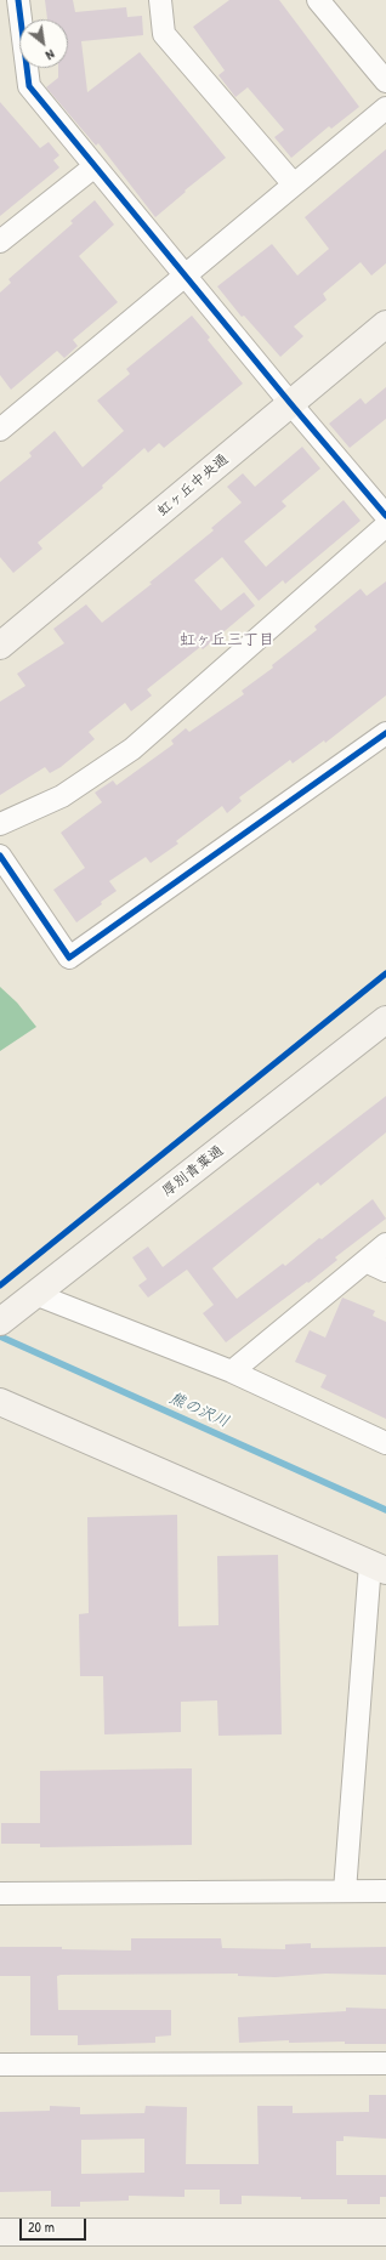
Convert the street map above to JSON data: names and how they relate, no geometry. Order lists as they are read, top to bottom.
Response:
{
  "streets": {
    "street": ["虹ヶ丘中央通", "厚別青葉通"]
  },
  "districts": ["虹ヶ丘三丁目"],
  "water": ["熊の沢川"],
  "scale_bar": "20 m",
  "north": "bottom right"
}
